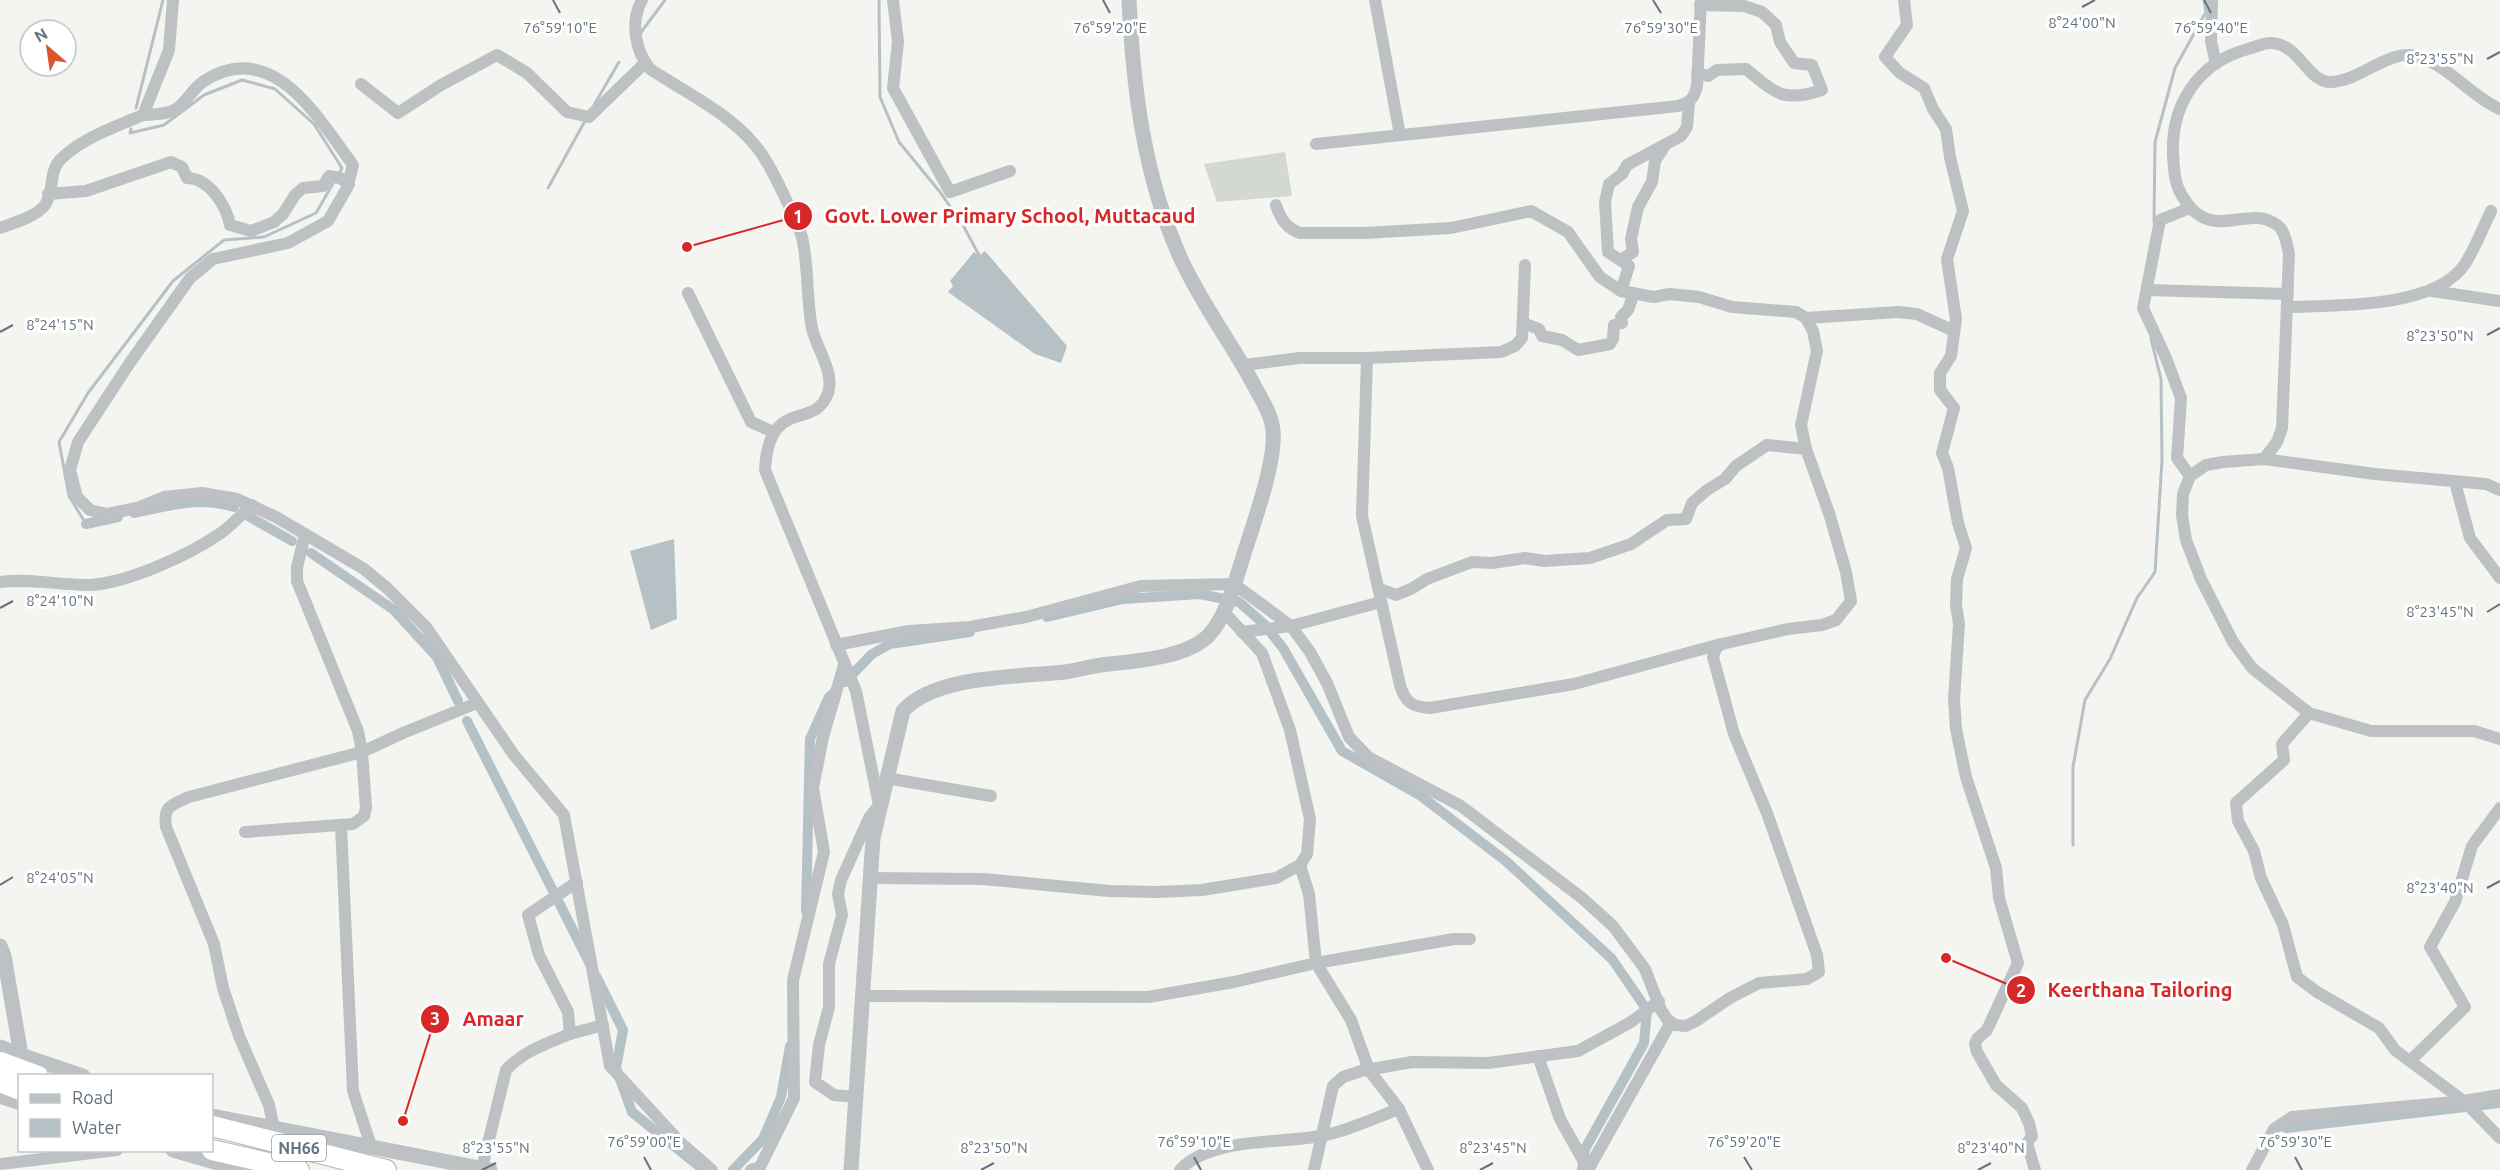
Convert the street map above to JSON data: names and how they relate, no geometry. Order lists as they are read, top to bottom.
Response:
{
  "streets": {
    "highway": ["NH66"]
  },
  "places": ["Govt. Lower Primary School, Muttacaud", "Keerthana Tailoring", "Amaar"],
  "legend": ["Road", "Water"],
  "north": "top left",
  "coordinates": [
    "8°24'00\"N",
    "76°59'10\"E",
    "76°59'20\"E",
    "76°59'30\"E",
    "76°59'40\"E",
    "8°23'55\"N",
    "8°24'15\"N",
    "8°23'50\"N",
    "8°24'10\"N",
    "8°23'45\"N",
    "8°24'05\"N",
    "8°23'40\"N",
    "76°59'00\"E"
  ]
}
